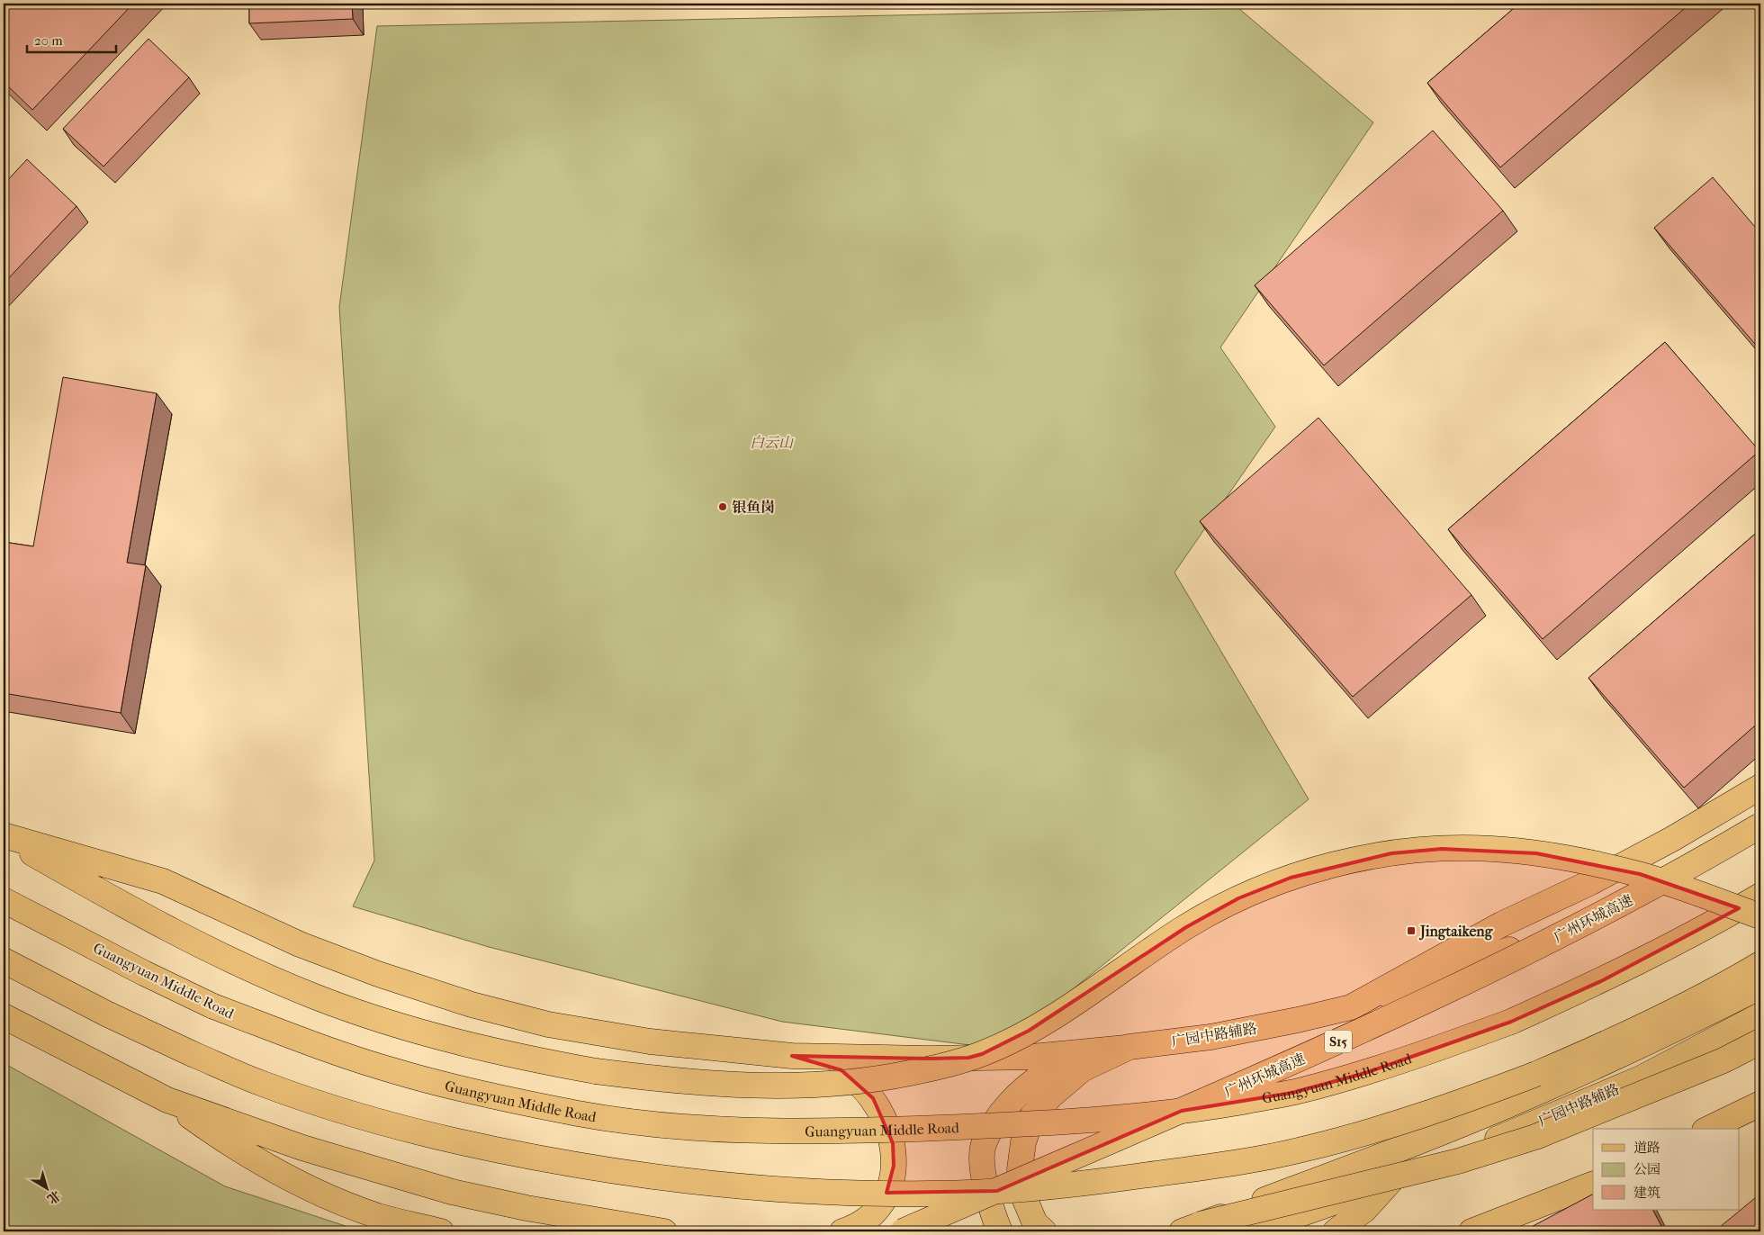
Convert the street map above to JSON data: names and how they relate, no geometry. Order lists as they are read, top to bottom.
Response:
{
  "streets": {
    "main road": [
      "广州环城高速",
      "Guangyuan Middle Road",
      "广园中路辅路",
      "S15"
    ]
  },
  "parks": ["白云山"],
  "places": {
    "other": ["银鱼岗"],
    "transit": ["Jingtaikeng"]
  },
  "legend": ["道路", "公园", "建筑"],
  "scale_bar": "20 m",
  "north": "bottom right"
}
